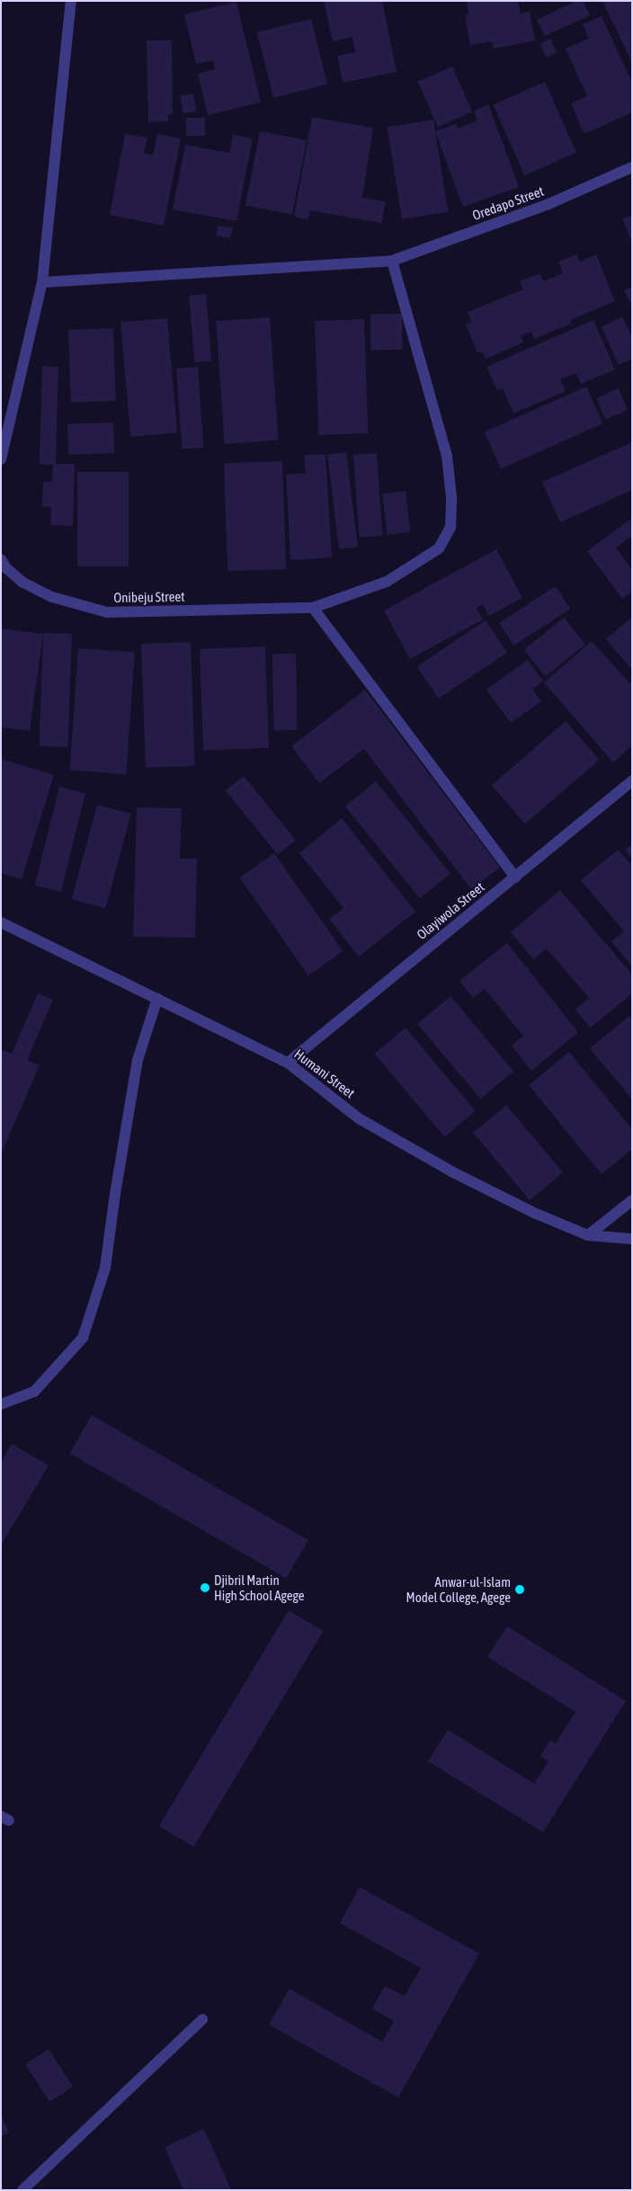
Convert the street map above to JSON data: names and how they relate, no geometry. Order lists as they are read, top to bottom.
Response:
{
  "streets": {
    "street": [
      "Oredapo Street",
      "Onibeju Street",
      "Olayiwola Street",
      "Humani Street"
    ]
  },
  "crossings": [
    ["Oredapo Street", "Onibeju Street"],
    ["Olayiwola Street", "Humani Street"]
  ],
  "places": ["Djibril Martin High School Agege", "Anwar-ul-Islam Model College, Agege"]
}
